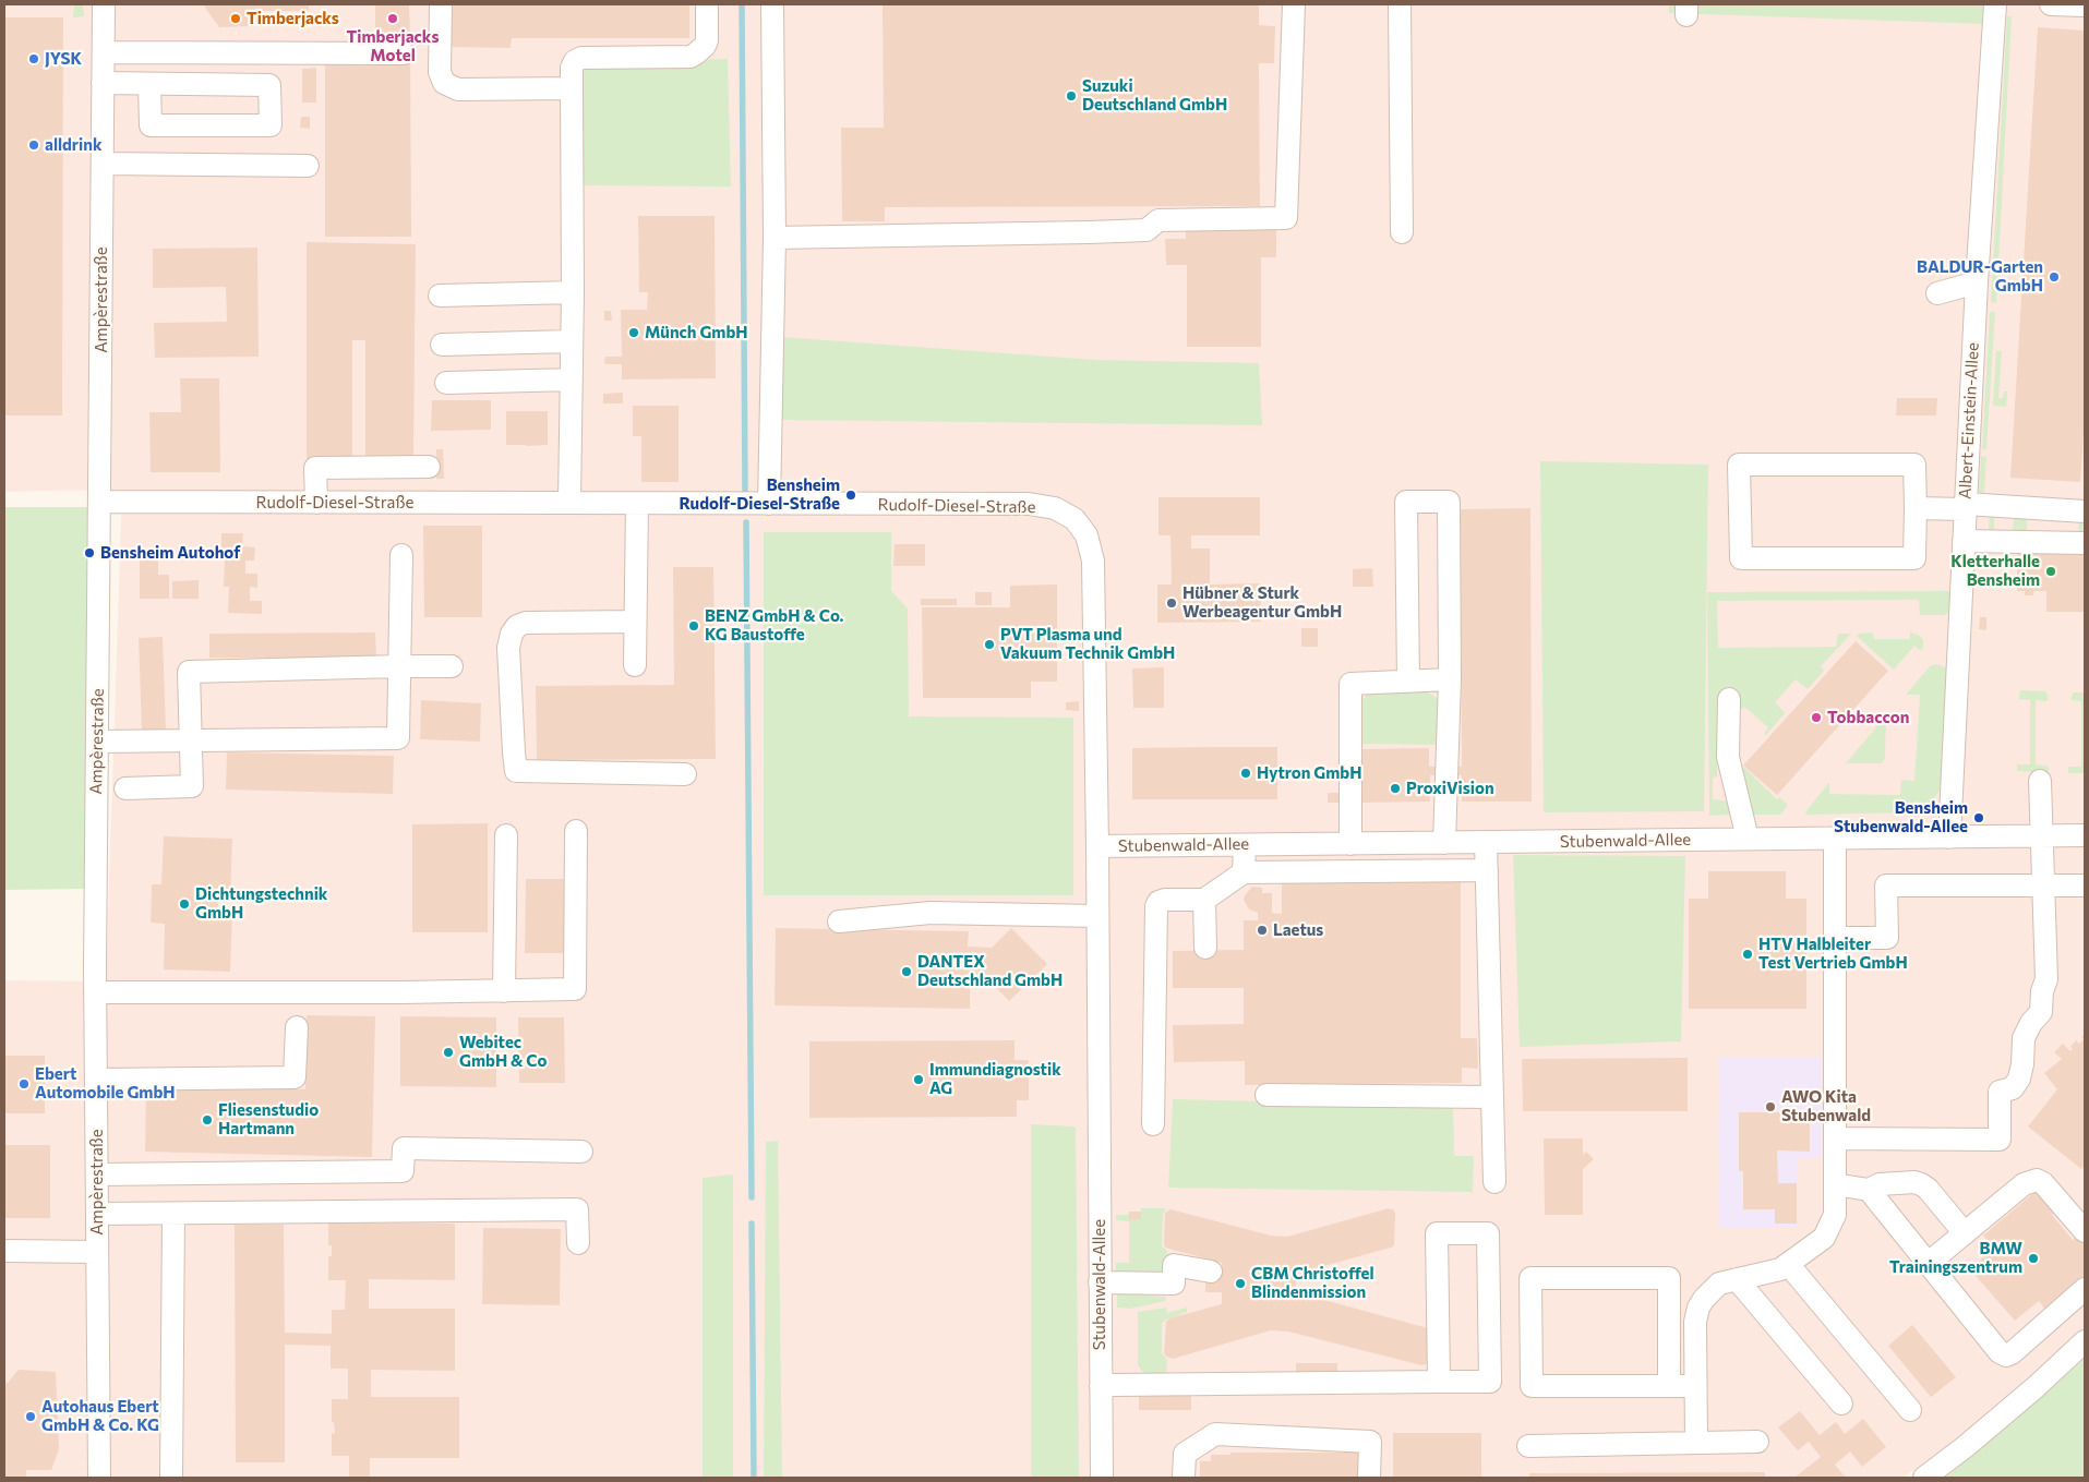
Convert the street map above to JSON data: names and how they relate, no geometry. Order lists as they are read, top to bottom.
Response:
{
  "streets": {
    "street": [
      "Ampèrestraße",
      "Albert-Einstein-Allee",
      "Rudolf-Diesel-Straße",
      "Stubenwald-Allee"
    ]
  },
  "crossings": [
    ["Ampèrestraße", "Rudolf-Diesel-Straße"],
    ["Albert-Einstein-Allee", "Stubenwald-Allee"],
    ["Rudolf-Diesel-Straße", "Stubenwald-Allee"]
  ],
  "places": [
    "Timberjacks",
    "Timberjacks Motel",
    "JYSK",
    "Suzuki Deutschland GmbH",
    "alldrink",
    "BALDUR-Garten GmbH",
    "Münch GmbH",
    "Bensheim Rudolf-Diesel-Straße",
    "Bensheim Autohof",
    "Kletterhalle Bensheim",
    "Hübner & Sturk Werbeagentur GmbH",
    "BENZ GmbH & Co. KG Baustoffe",
    "PVT Plasma und Vakuum Technik GmbH",
    "Tobbaccon",
    "Hytron GmbH",
    "ProxiVision",
    "Bensheim Stubenwald-Allee",
    "Dichtungstechnik GmbH",
    "Laetus",
    "HTV Halbleiter Test Vertrieb GmbH",
    "DANTEX Deutschland GmbH",
    "Webitec GmbH & Co",
    "Immundiagnostik AG",
    "Ebert Automobile GmbH",
    "AWO Kita Stubenwald",
    "Fliesenstudio Hartmann",
    "BMW Trainingszentrum",
    "CBM Christoffel Blindenmission",
    "Autohaus Ebert GmbH & Co. KG"
  ]
}
